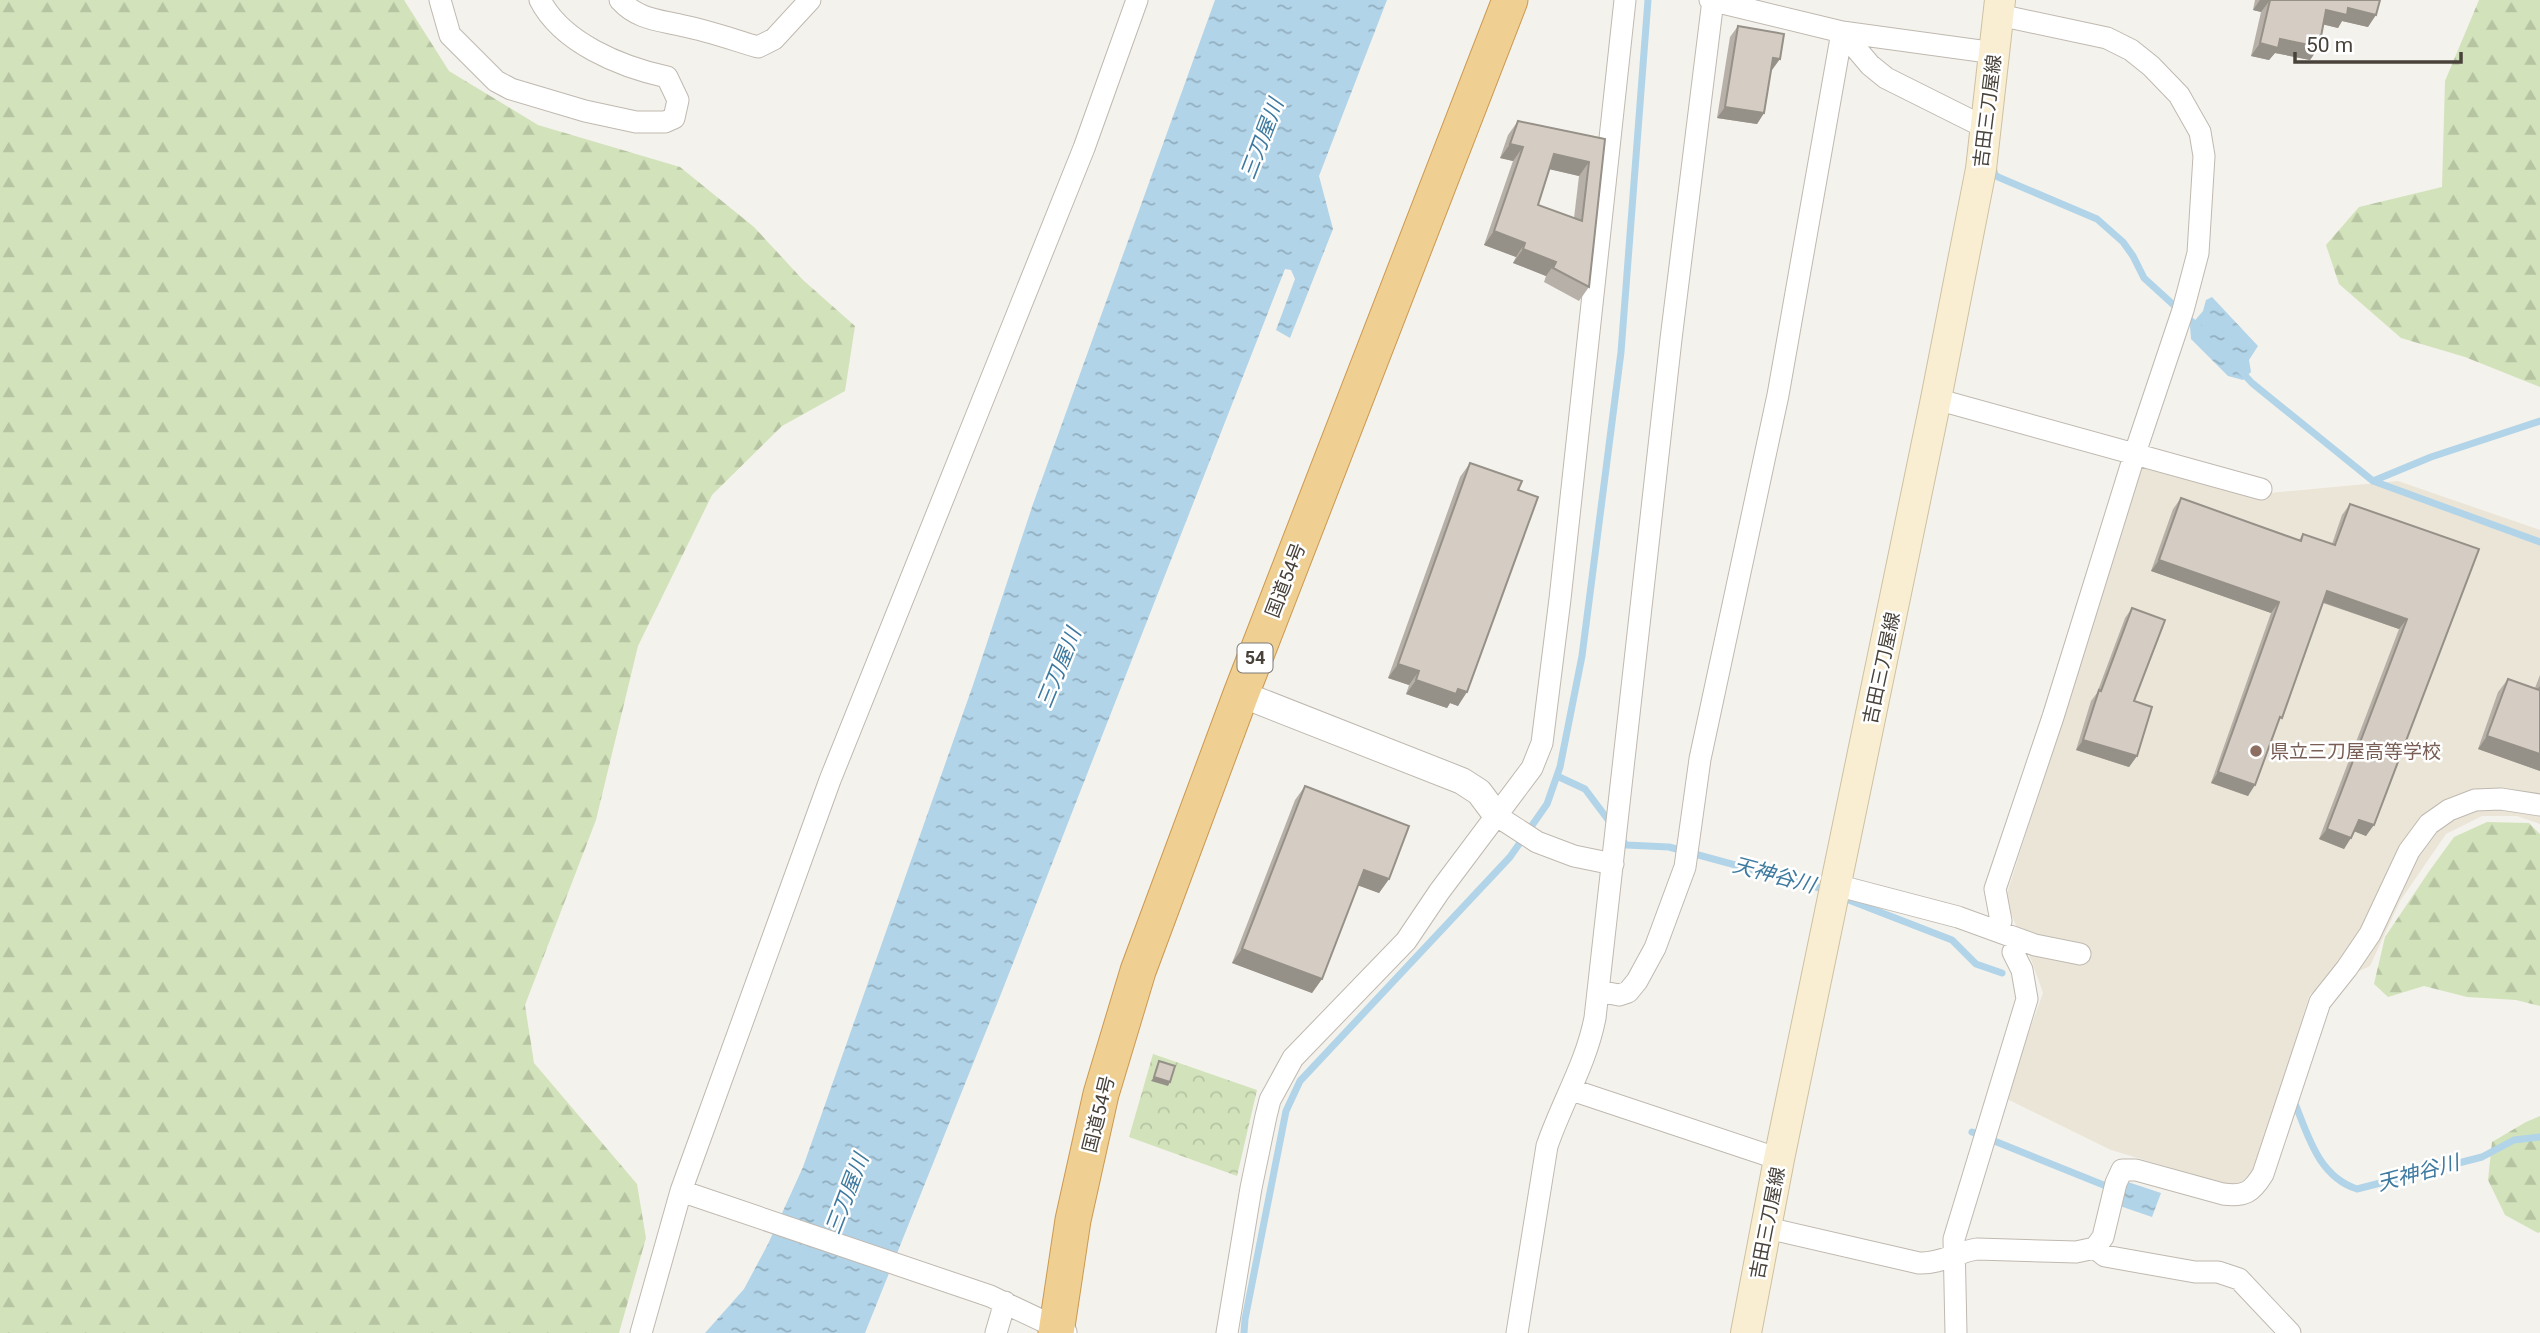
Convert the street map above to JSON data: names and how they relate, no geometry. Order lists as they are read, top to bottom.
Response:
{
  "streets": {
    "highway": ["国道54号", "54"],
    "main road": ["吉田三刀屋線"]
  },
  "water": ["三刀屋川", "天神谷川"],
  "places": ["県立三刀屋高等学校"],
  "scale_bar": "50 m"
}
